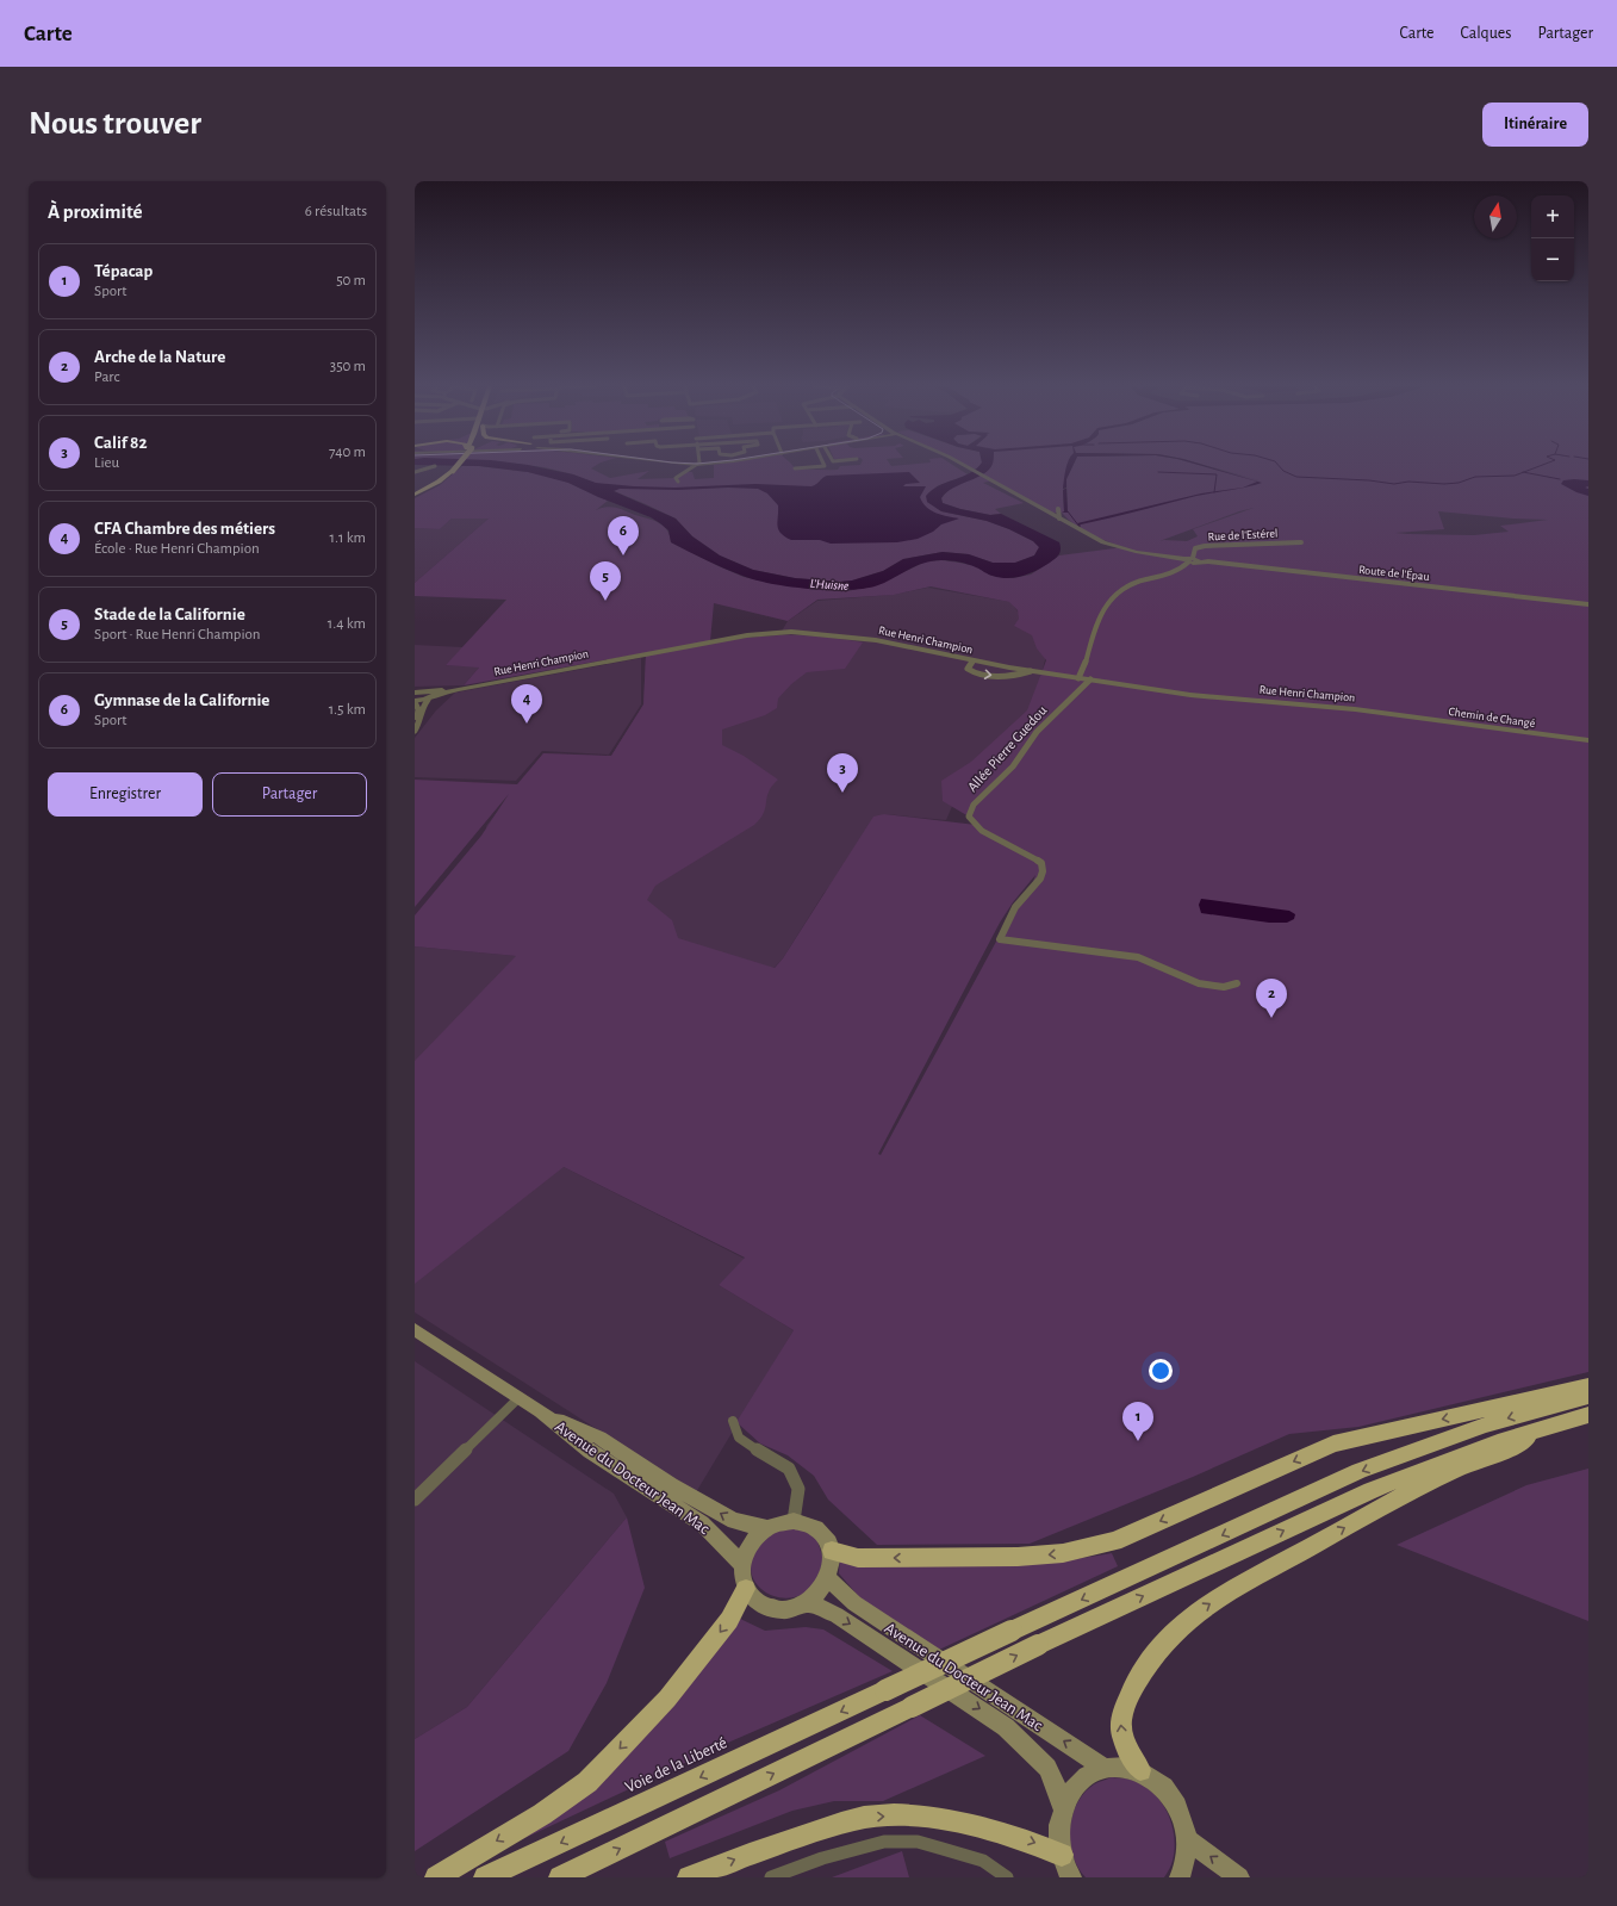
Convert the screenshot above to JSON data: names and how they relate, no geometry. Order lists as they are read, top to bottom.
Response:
{
  "streets": {
    "highway": ["Voie de la Liberté"],
    "main road": ["Avenue du Docteur Jean Mac"],
    "street": [
      "Rue de l'Estérel",
      "Route de l'Épau",
      "Rue Henri Champion",
      "Chemin de Changé",
      "Allée Pierre Guedou"
    ]
  },
  "crossings": [
    ["Rue de l'Estérel", "Route de l'Épau"],
    ["Rue Henri Champion", "Chemin de Changé"],
    ["Rue Henri Champion", "Allée Pierre Guedou"]
  ],
  "water": ["L'Huisne"],
  "north": "top",
  "page": {
    "header": "Carte",
    "nav": ["Carte", "Calques", "Partager"],
    "buttons": [
      "Itinéraire",
      ["Enregistrer", "Partager"]
    ],
    "title": "Nous trouver",
    "heading": ["À proximité", "6 résultats"],
    "map_buttons": ["+", "−"],
    "list": [
      {
        "mark": "1",
        "name": "Tépacap",
        "note": "Sport",
        "value": "50 m"
      },
      {
        "mark": "2",
        "name": "Arche de la Nature",
        "note": "Parc",
        "value": "350 m"
      },
      {
        "mark": "3",
        "name": "Calif 82",
        "note": "Lieu",
        "value": "740 m"
      },
      {
        "mark": "4",
        "name": "CFA Chambre des métiers",
        "note": "École · Rue Henri Champion",
        "value": "1.1 km"
      },
      {
        "mark": "5",
        "name": "Stade de la Californie",
        "note": "Sport · Rue Henri Champion",
        "value": "1.4 km"
      },
      {
        "mark": "6",
        "name": "Gymnase de la Californie",
        "note": "Sport",
        "value": "1.5 km"
      }
    ],
    "pins": [
      "6",
      "5",
      "4",
      "3",
      "2",
      "1"
    ]
  }
}
